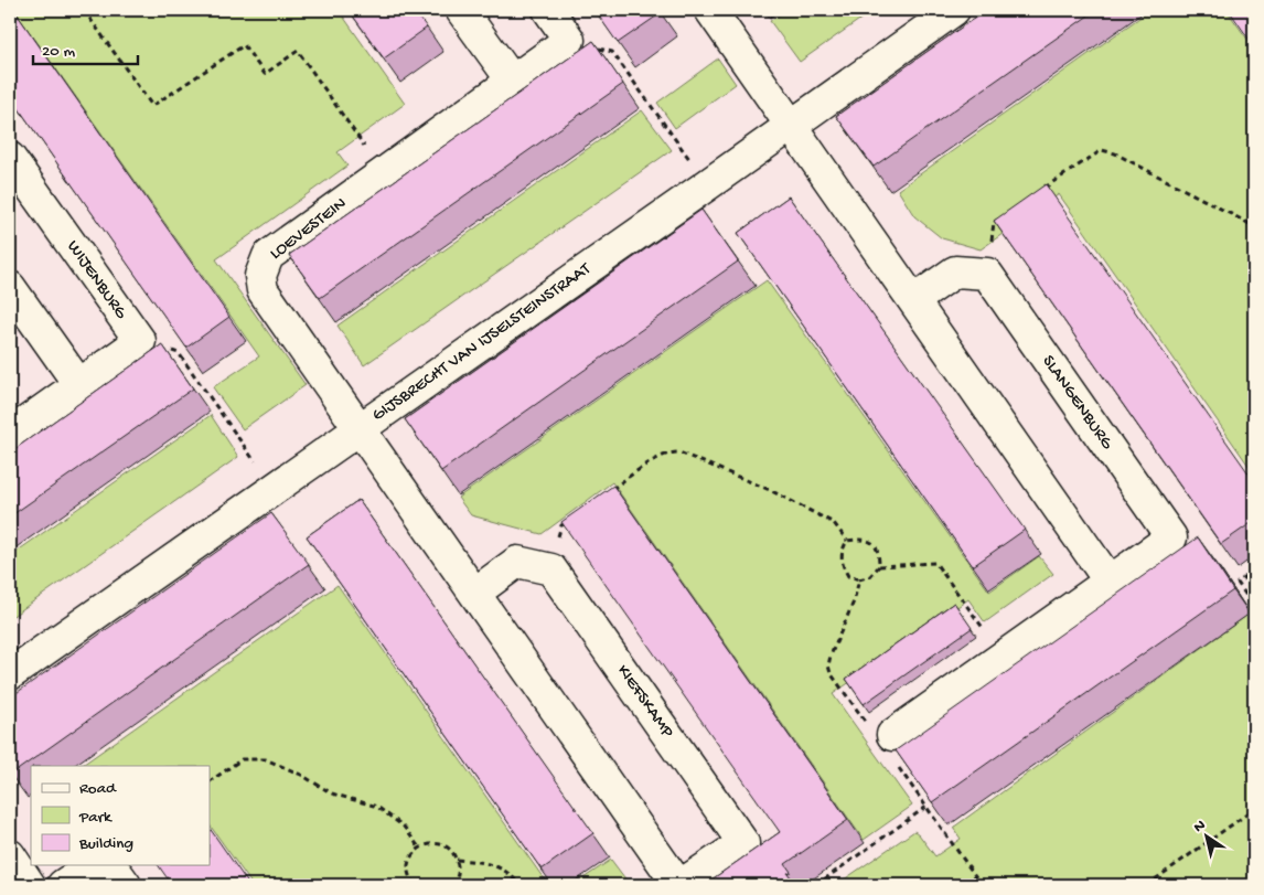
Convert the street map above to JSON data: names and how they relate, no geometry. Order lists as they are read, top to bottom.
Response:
{
  "streets": {
    "street": [
      "LOEVESTEIN",
      "WIJENBURG",
      "GIJSBRECHT VAN IJSELSTEINSTRAAT",
      "SLANGENBURG",
      "KIEFSKAMP"
    ]
  },
  "crossings": [
    ["LOEVESTEIN", "GIJSBRECHT VAN IJSELSTEINSTRAAT"],
    ["LOEVESTEIN", "KIEFSKAMP"],
    ["GIJSBRECHT VAN IJSELSTEINSTRAAT", "KIEFSKAMP"]
  ],
  "legend": ["Road", "Park", "Building"],
  "scale_bar": "20 m",
  "north": "top left"
}
